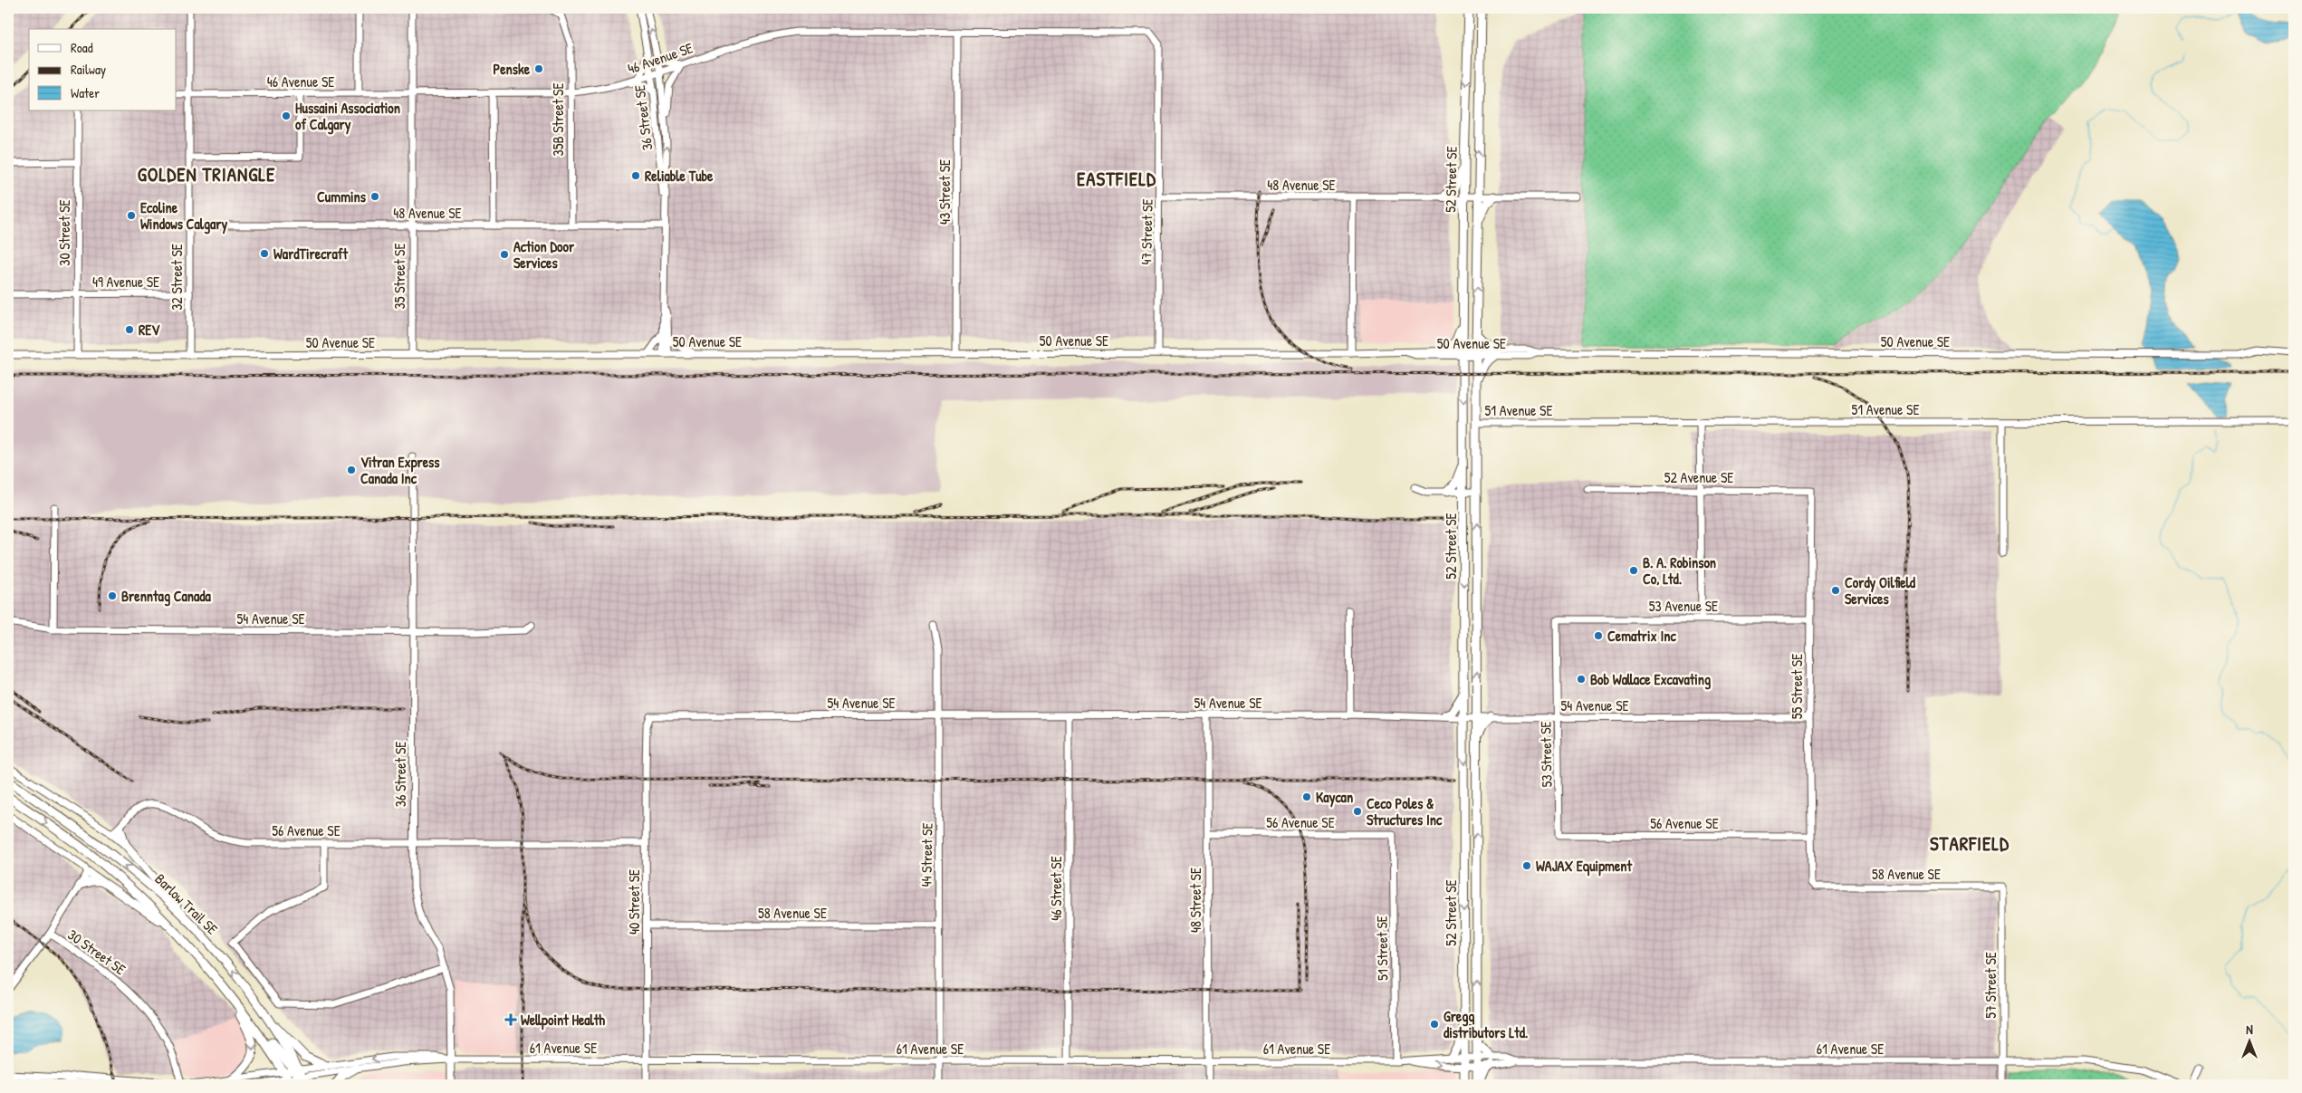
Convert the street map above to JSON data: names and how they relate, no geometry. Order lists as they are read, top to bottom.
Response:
{
  "streets": {
    "main road": ["52 Street SE", "Barlow Trail SE"],
    "street": [
      "46 Avenue SE",
      "36 Street SE",
      "35B Street SE",
      "48 Avenue SE",
      "43 Street SE",
      "47 Street SE",
      "30 Street SE",
      "35 Street SE",
      "32 Street SE",
      "49 Avenue SE",
      "50 Avenue SE",
      "51 Avenue SE",
      "52 Avenue SE",
      "53 Avenue SE",
      "54 Avenue SE",
      "55 Street SE",
      "53 Street SE",
      "56 Avenue SE",
      "44 Street SE",
      "58 Avenue SE",
      "46 Street SE",
      "48 Street SE",
      "40 Street SE",
      "51 Street SE",
      "57 Street SE",
      "61 Avenue SE"
    ]
  },
  "crossings": [
    ["46 Avenue SE", "36 Street SE"],
    ["46 Avenue SE", "35B Street SE"],
    ["46 Avenue SE", "43 Street SE"],
    ["46 Avenue SE", "47 Street SE"],
    ["46 Avenue SE", "35 Street SE"],
    ["46 Avenue SE", "32 Street SE"],
    ["36 Street SE", "48 Avenue SE"],
    ["36 Street SE", "50 Avenue SE"],
    ["36 Street SE", "54 Avenue SE"],
    ["36 Street SE", "56 Avenue SE"],
    ["36 Street SE", "61 Avenue SE"],
    ["35B Street SE", "48 Avenue SE"],
    ["52 Street SE", "50 Avenue SE"],
    ["52 Street SE", "51 Avenue SE"],
    ["52 Street SE", "54 Avenue SE"],
    ["52 Street SE", "61 Avenue SE"],
    ["48 Avenue SE", "47 Street SE"],
    ["48 Avenue SE", "35 Street SE"],
    ["48 Avenue SE", "32 Street SE"],
    ["43 Street SE", "50 Avenue SE"],
    ["47 Street SE", "50 Avenue SE"],
    ["30 Street SE", "49 Avenue SE"],
    ["30 Street SE", "50 Avenue SE"],
    ["30 Street SE", "61 Avenue SE"],
    ["35 Street SE", "50 Avenue SE"],
    ["32 Street SE", "49 Avenue SE"],
    ["32 Street SE", "50 Avenue SE"],
    ["52 Avenue SE", "55 Street SE"],
    ["53 Avenue SE", "55 Street SE"],
    ["53 Avenue SE", "53 Street SE"],
    ["54 Avenue SE", "55 Street SE"],
    ["54 Avenue SE", "53 Street SE"],
    ["54 Avenue SE", "44 Street SE"],
    ["54 Avenue SE", "46 Street SE"],
    ["54 Avenue SE", "48 Street SE"],
    ["54 Avenue SE", "40 Street SE"],
    ["55 Street SE", "56 Avenue SE"],
    ["55 Street SE", "58 Avenue SE"],
    ["53 Street SE", "56 Avenue SE"],
    ["56 Avenue SE", "48 Street SE"],
    ["56 Avenue SE", "40 Street SE"],
    ["56 Avenue SE", "51 Street SE"],
    ["44 Street SE", "58 Avenue SE"],
    ["44 Street SE", "61 Avenue SE"],
    ["58 Avenue SE", "40 Street SE"],
    ["58 Avenue SE", "57 Street SE"],
    ["46 Street SE", "61 Avenue SE"],
    ["48 Street SE", "61 Avenue SE"],
    ["40 Street SE", "61 Avenue SE"],
    ["Barlow Trail SE", "61 Avenue SE"],
    ["51 Street SE", "61 Avenue SE"],
    ["57 Street SE", "61 Avenue SE"]
  ],
  "districts": ["GOLDEN TRIANGLE", "EASTFIELD", "STARFIELD"],
  "places": {
    "other": [
      "Penske",
      "Hussaini Association of Calgary",
      "Reliable Tube",
      "Cummins",
      "Ecoline Windows Calgary",
      "WardTirecraft",
      "Action Door Services",
      "REV",
      "Vitran Express Canada Inc",
      "B. A. Robinson Co, Ltd.",
      "Cordy Oilfield Services",
      "Brenntag Canada",
      "Cematrix Inc",
      "Bob Wallace Excavating",
      "Kaycan",
      "Ceco Poles & Structures Inc",
      "WAJAX Equipment",
      "Gregg distributors Ltd."
    ],
    "health": ["Wellpoint Health"]
  },
  "legend": ["Road", "Railway", "Water"],
  "north": "top"
}
